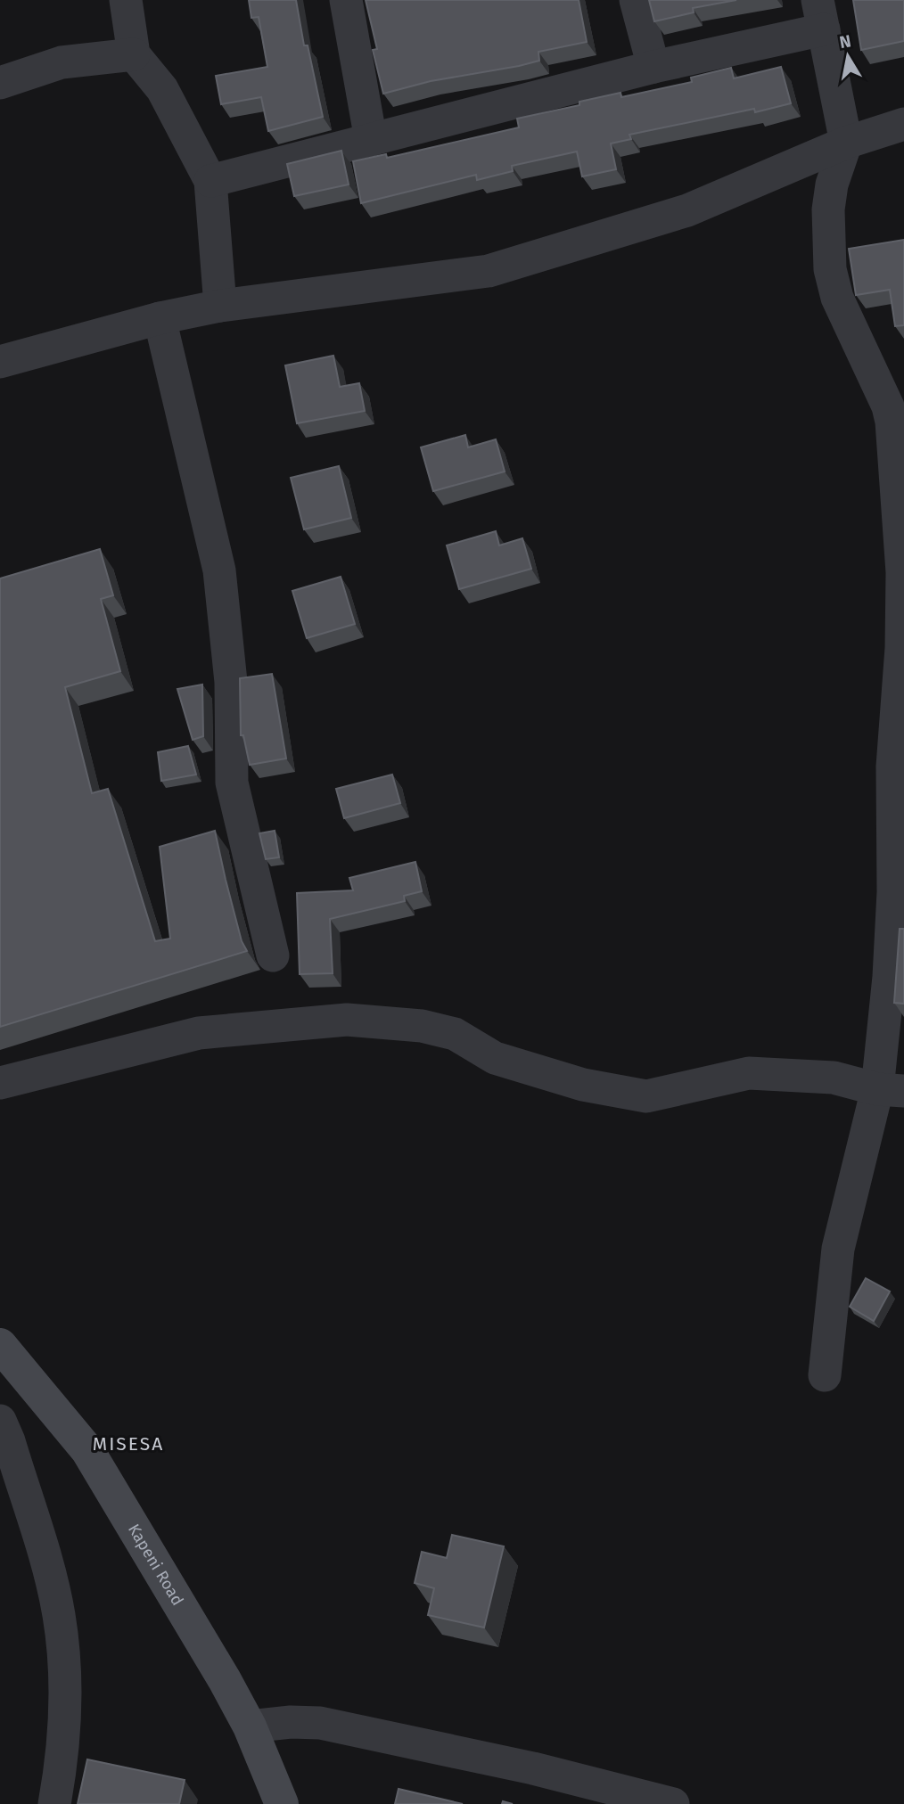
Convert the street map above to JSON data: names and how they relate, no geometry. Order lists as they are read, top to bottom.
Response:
{
  "streets": {
    "main road": ["Kapeni Road"]
  },
  "districts": ["MISESA"],
  "north": "top"
}
